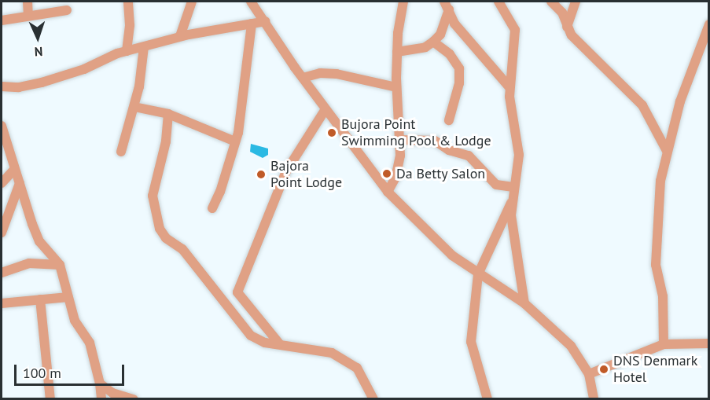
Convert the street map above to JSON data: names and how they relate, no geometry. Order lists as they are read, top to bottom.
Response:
{
  "places": [
    "Bujora Point Swimming Pool & Lodge",
    "Da Betty Salon",
    "Bajora Point Lodge",
    "DNS Denmark Hotel"
  ],
  "scale_bar": "100 m",
  "north": "bottom"
}
